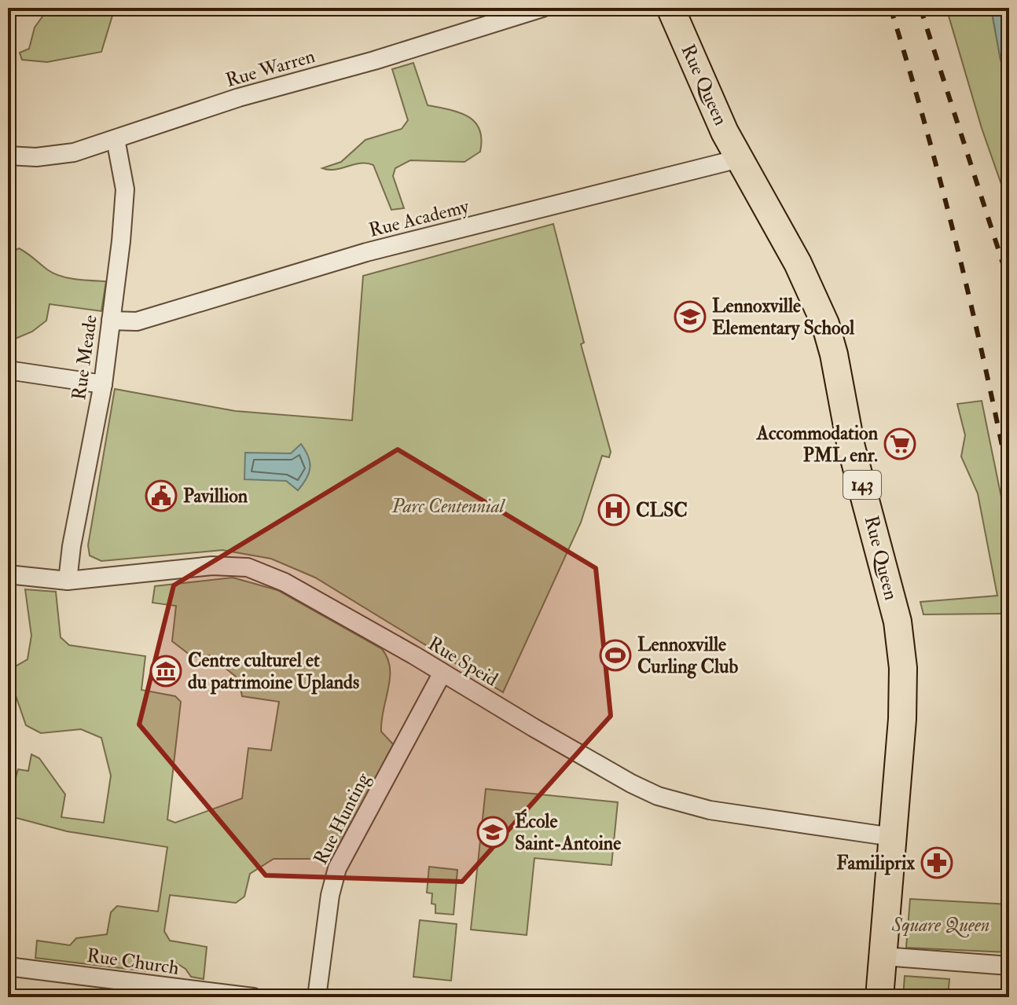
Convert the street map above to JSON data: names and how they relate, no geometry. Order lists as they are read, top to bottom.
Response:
{
  "streets": {
    "main road": ["Rue Queen", "143"],
    "street": [
      "Rue Warren",
      "Rue Academy",
      "Rue Meade",
      "Rue Speid",
      "Rue Hunting",
      "Rue Church"
    ]
  },
  "crossings": [
    ["Rue Warren", "Rue Meade"],
    ["Rue Queen", "Rue Academy"],
    ["Rue Queen", "Rue Speid"],
    ["Rue Academy", "Rue Meade"],
    ["Rue Meade", "Rue Speid"],
    ["Rue Speid", "Rue Hunting"]
  ],
  "parks": ["Parc Centennial", "Square Queen"],
  "places": {
    "school or university": ["Lennoxville Elementary School", "École Saint-Antoine"],
    "supermarket": ["Accommodation PML enr."],
    "public building": ["Pavillion"],
    "hospital": ["CLSC"],
    "sports": ["Lennoxville Curling Club"],
    "museum": ["Centre culturel et du patrimoine Uplands"],
    "pharmacy": ["Familiprix"]
  }
}
